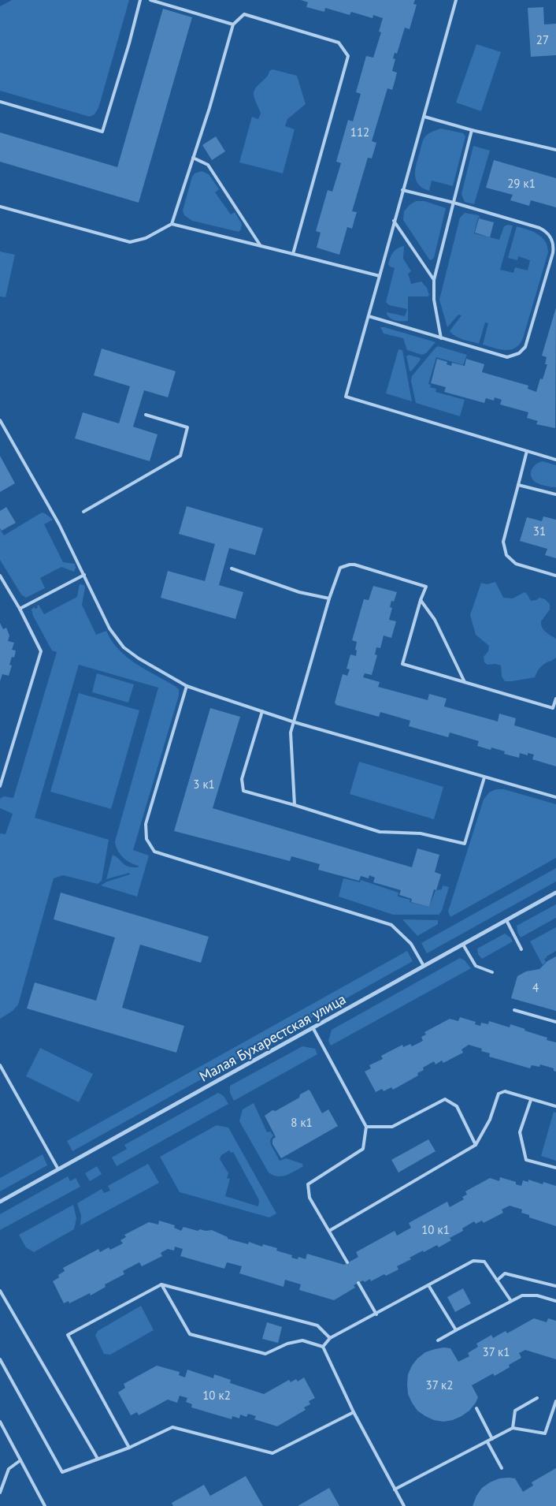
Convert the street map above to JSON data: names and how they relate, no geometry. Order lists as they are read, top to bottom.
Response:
{
  "streets": {
    "street": ["Малая Бухарестская улица"]
  },
  "house_numbers": [
    "27",
    "112",
    "29 к1",
    "31",
    "3 к1",
    "4",
    "8 к1",
    "10 к1",
    "37 к1",
    "37 к2",
    "10 к2"
  ]
}
